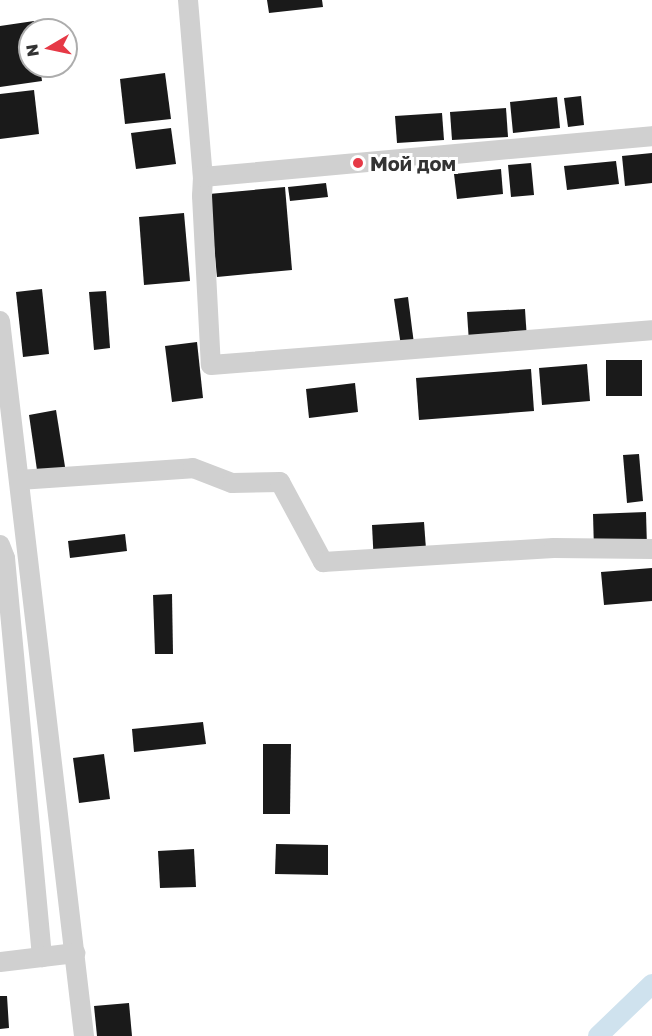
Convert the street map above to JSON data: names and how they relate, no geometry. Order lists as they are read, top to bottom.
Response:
{
  "places": ["Мой дом"],
  "north": "left"
}
